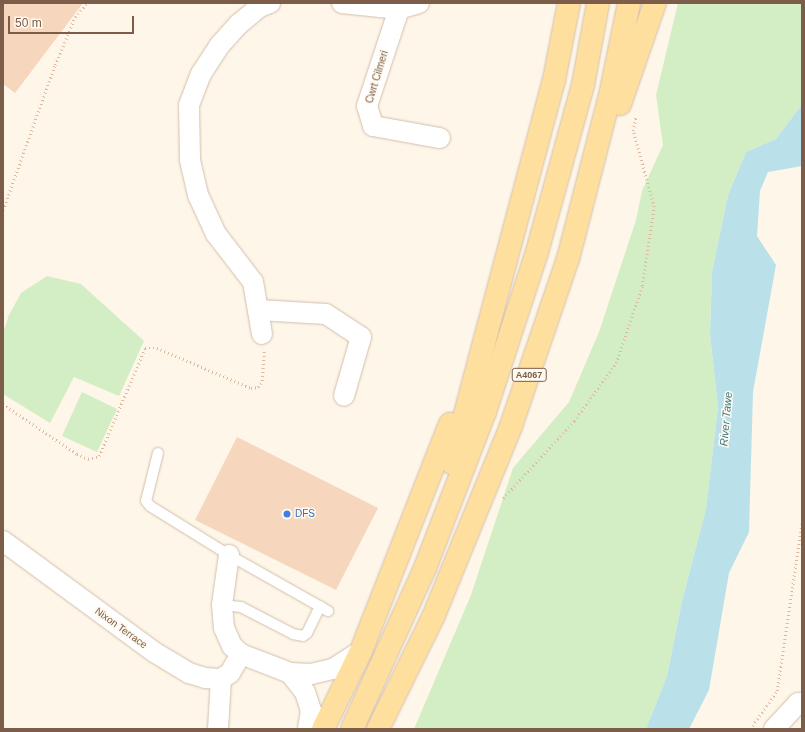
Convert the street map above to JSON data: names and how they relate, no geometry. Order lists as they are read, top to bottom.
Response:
{
  "streets": {
    "main road": ["A4067"],
    "street": ["Cwrt Cilmeri", "Nixon Terrace"]
  },
  "water": ["River Tawe"],
  "places": ["DFS"],
  "scale_bar": "50 m"
}
